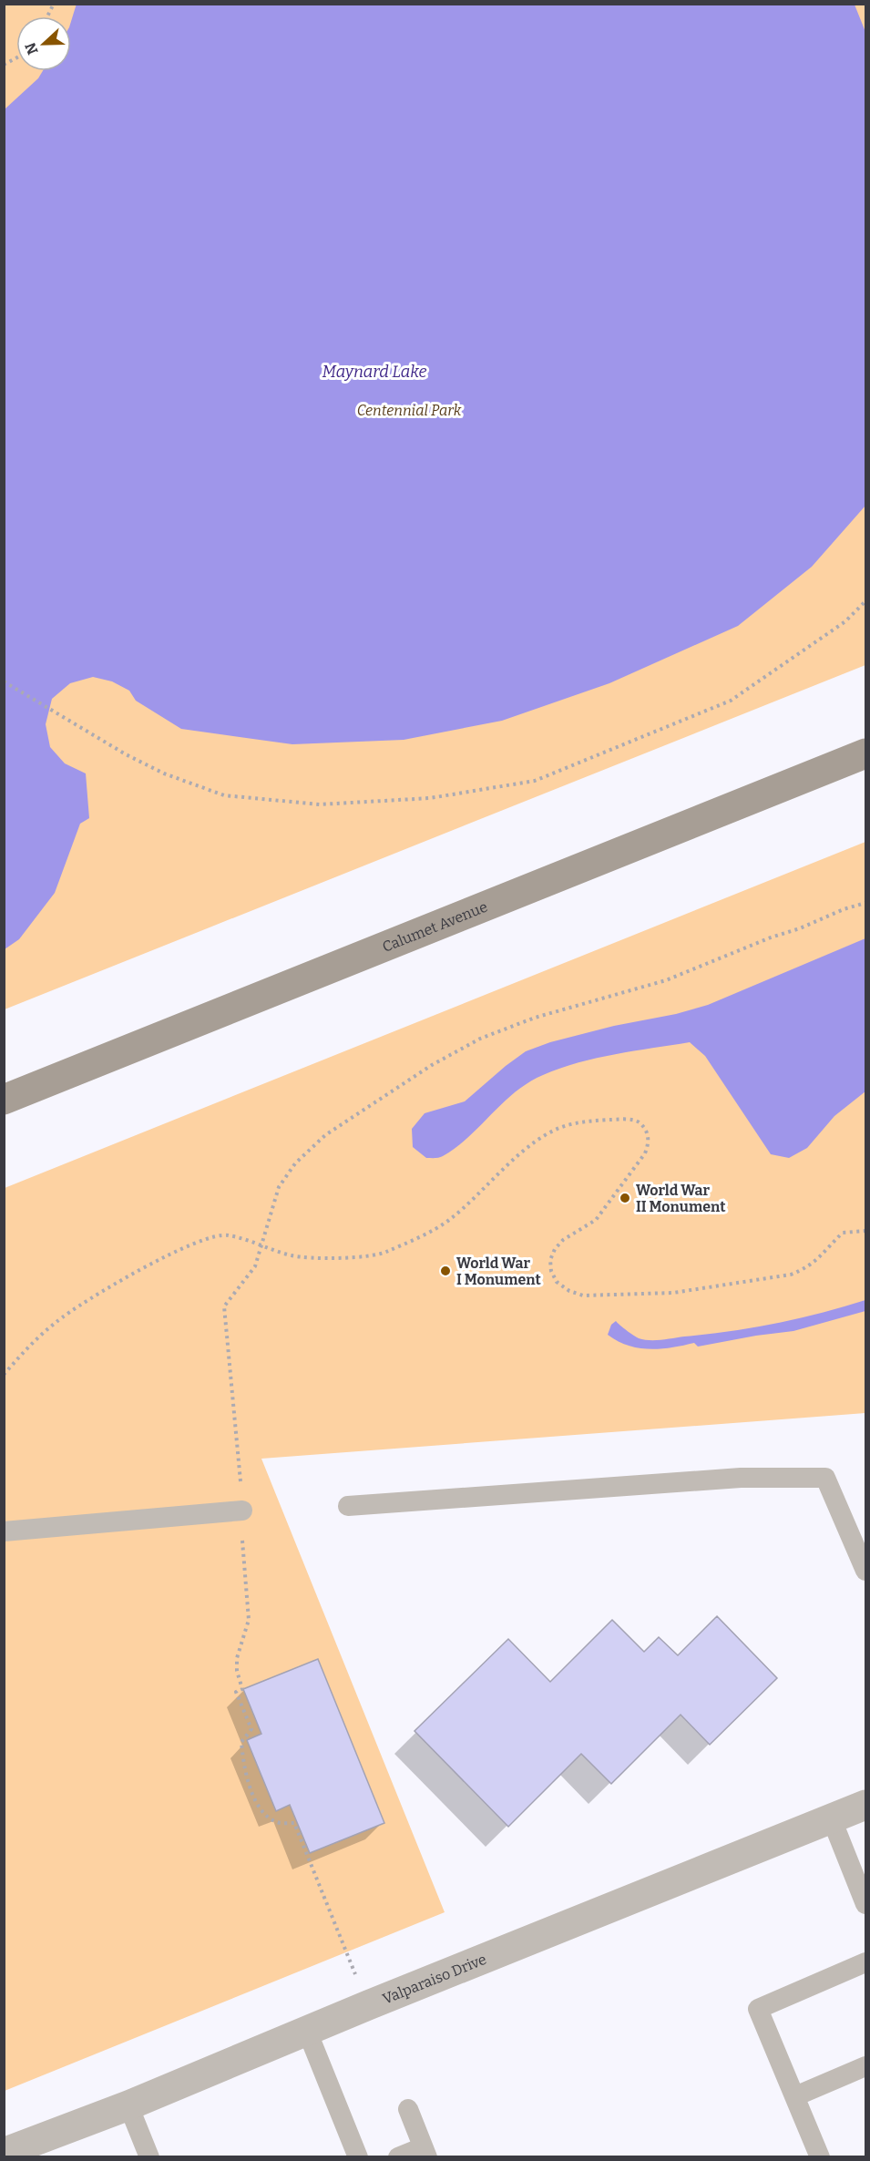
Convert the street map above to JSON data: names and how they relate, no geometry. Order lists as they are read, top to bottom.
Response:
{
  "streets": {
    "main road": ["Calumet Avenue"],
    "street": ["Valparaiso Drive"]
  },
  "water": ["Maynard Lake"],
  "parks": ["Centennial Park"],
  "places": ["World War II Monument", "World War I Monument"],
  "north": "left"
}
